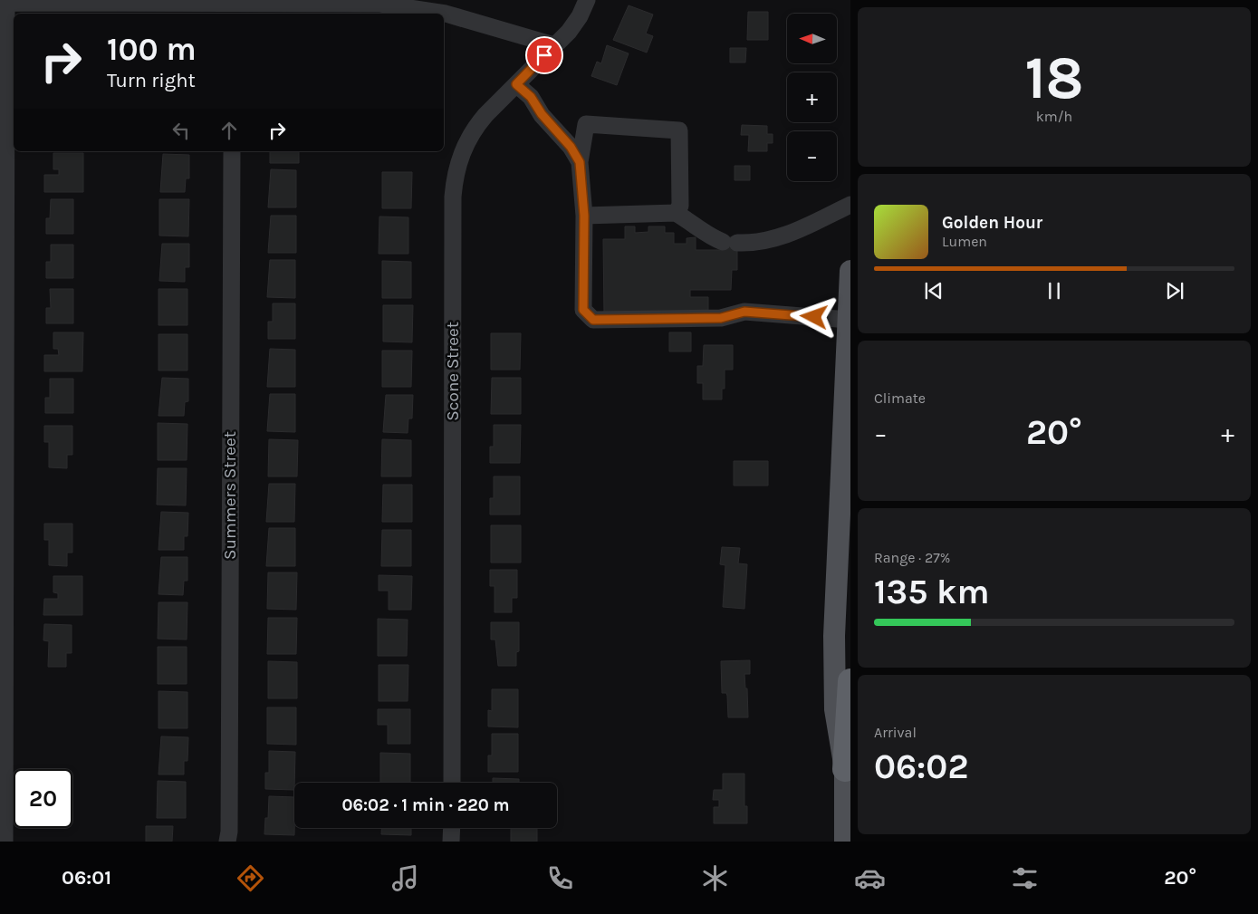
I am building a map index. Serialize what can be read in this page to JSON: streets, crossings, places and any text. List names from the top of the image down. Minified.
{"streets":{"street":["Scone Street","Summers Street"]},"north":"left","page":{"tile":[["18","km/h"],"Climate",["Range · 27%","135 km"],["Arrival","06:02"]],"map_buttons":["+","−"],"turn":["100 m","Turn right"],"song":["Golden Hour","Lumen"],"heat":["−","20°","+"],"limit":"20","trip":"06:02 · 1 min · 220 m","tabs":["06:01","20°"]}}
